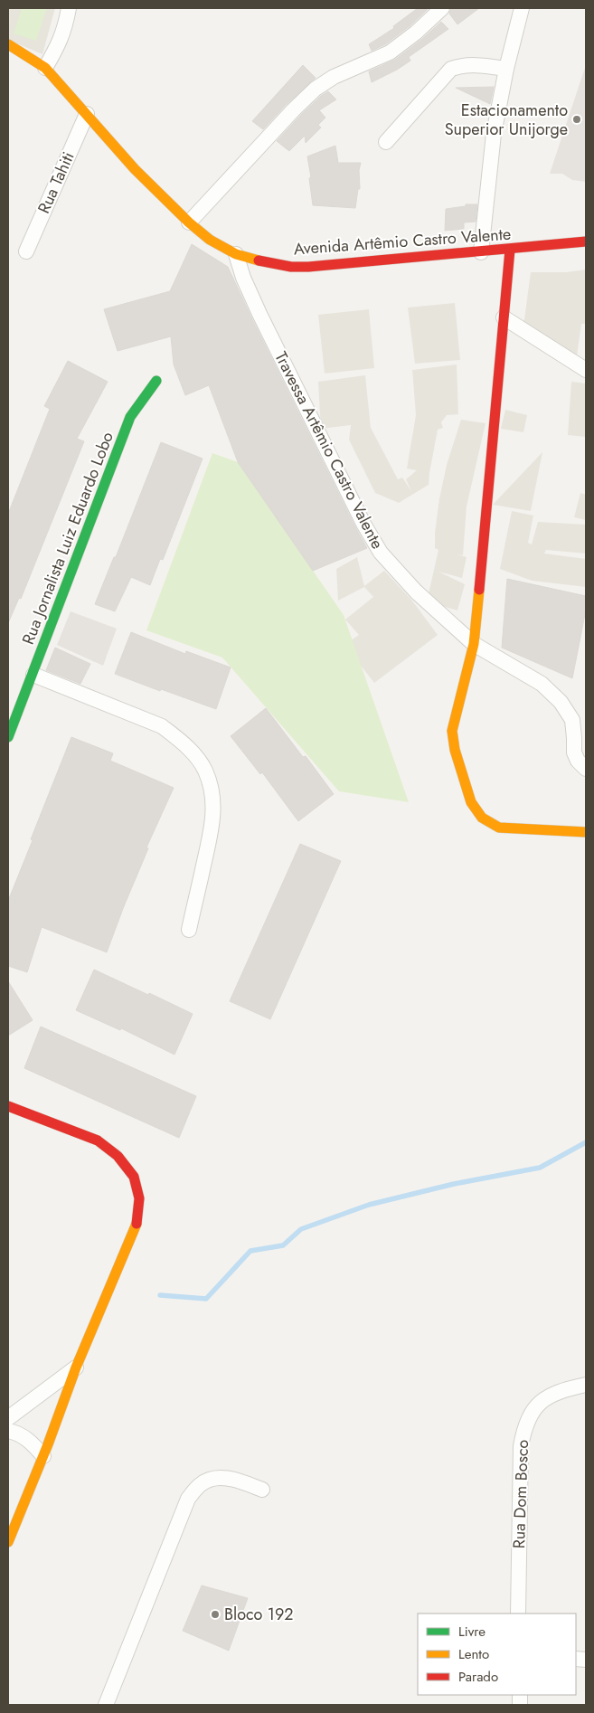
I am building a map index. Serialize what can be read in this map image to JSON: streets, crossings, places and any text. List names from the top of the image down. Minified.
{"streets":{"street":["Rua Tahiti","Avenida Artêmio Castro Valente","Travessa Artêmio Castro Valente","Rua Jornalista Luiz Eduardo Lobo","Rua Dom Bosco"]},"crossings":[["Rua Tahiti","Avenida Artêmio Castro Valente"],["Avenida Artêmio Castro Valente","Travessa Artêmio Castro Valente"]],"places":["Estacionamento Superior Unijorge","Bloco 192"],"legend":["Livre","Lento","Parado"]}
